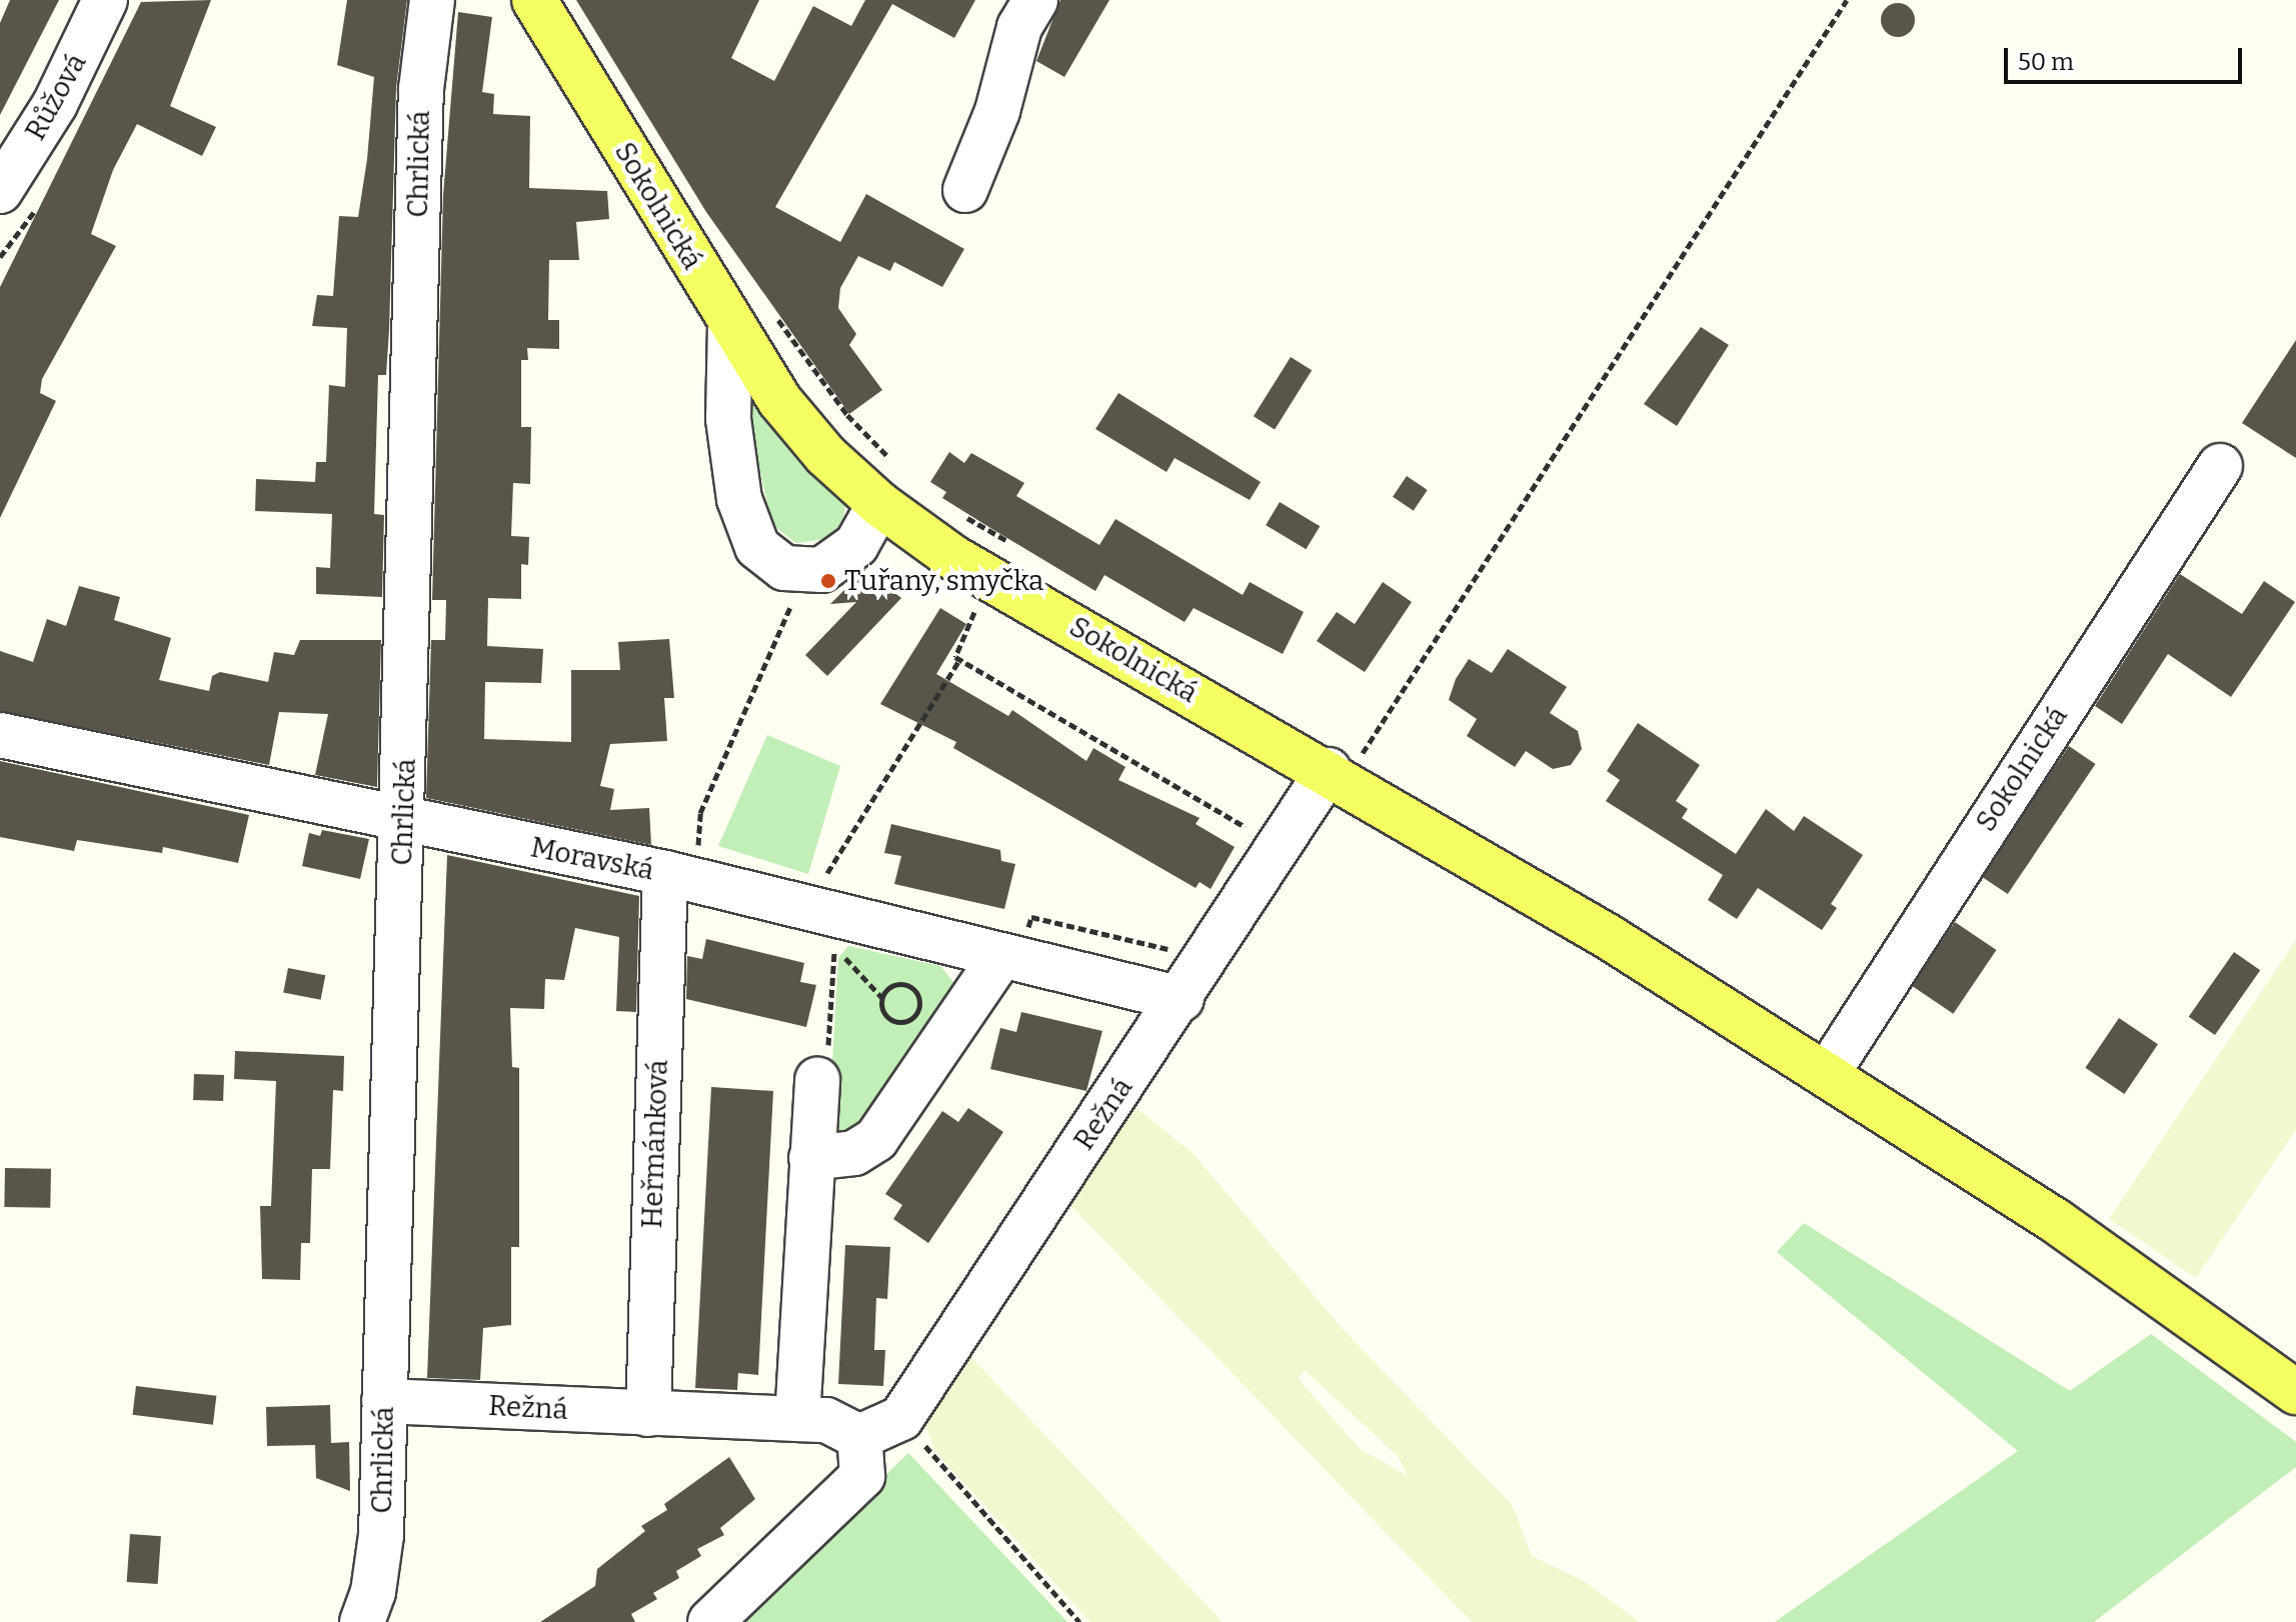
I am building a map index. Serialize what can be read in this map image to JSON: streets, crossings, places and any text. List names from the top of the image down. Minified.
{"streets":{"main road":["Sokolnická"],"street":["Růžová","Chrlická","Moravská","Režná","Heřmánková"]},"crossings":[["Chrlická","Moravská"],["Chrlická","Režná"],["Sokolnická","Režná"],["Moravská","Režná"],["Moravská","Heřmánková"],["Režná","Heřmánková"]],"places":["Tuřany, smyčka"],"scale_bar":"50 m"}
